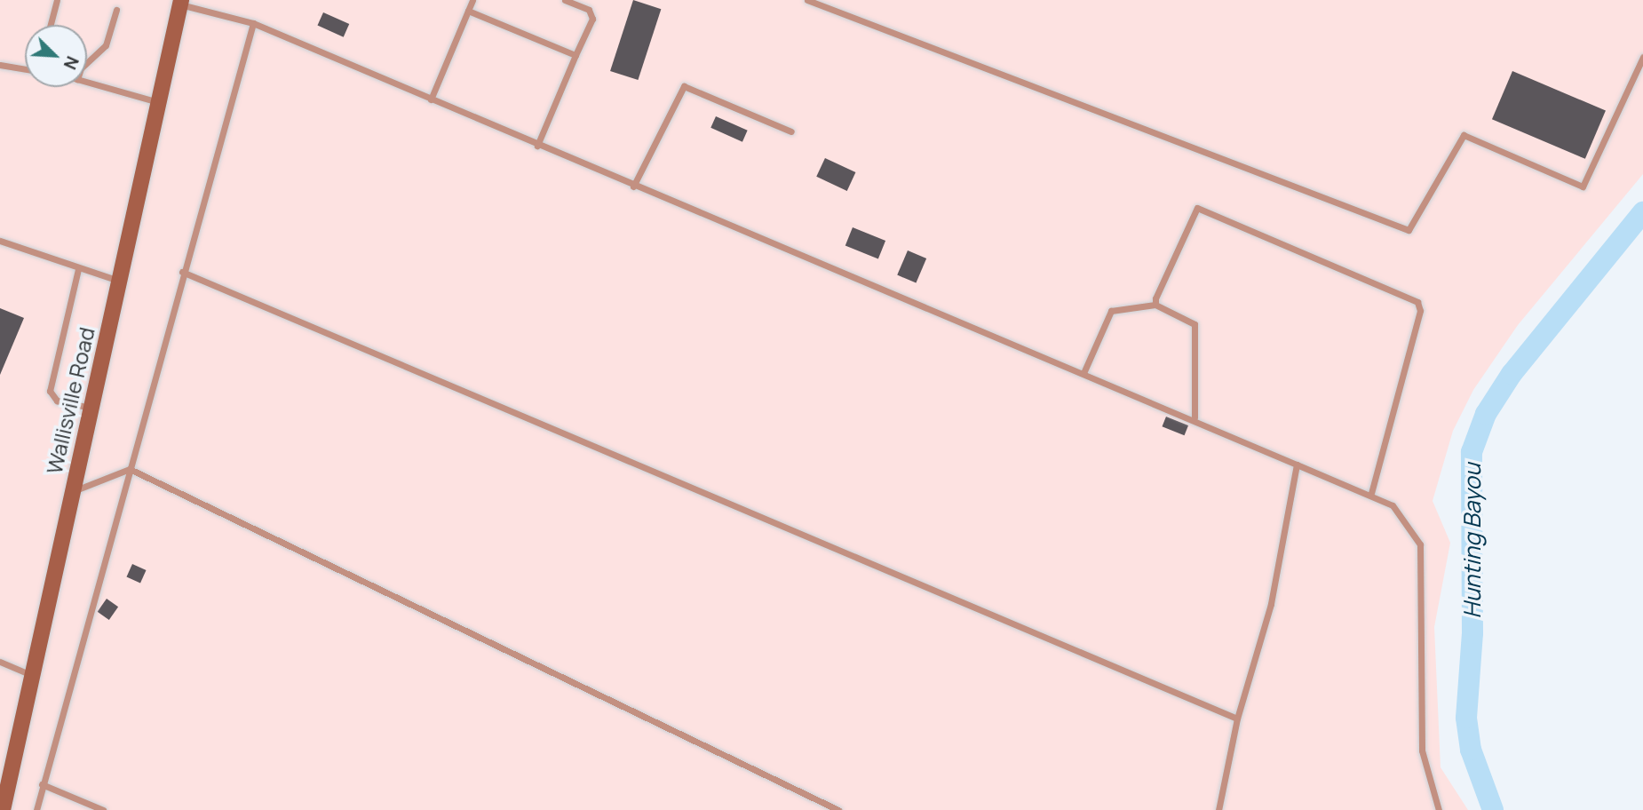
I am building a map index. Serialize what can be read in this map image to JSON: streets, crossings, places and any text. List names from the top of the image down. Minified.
{"streets":{"main road":["Wallisville Road"]},"water":["Hunting Bayou"],"north":"bottom right"}
